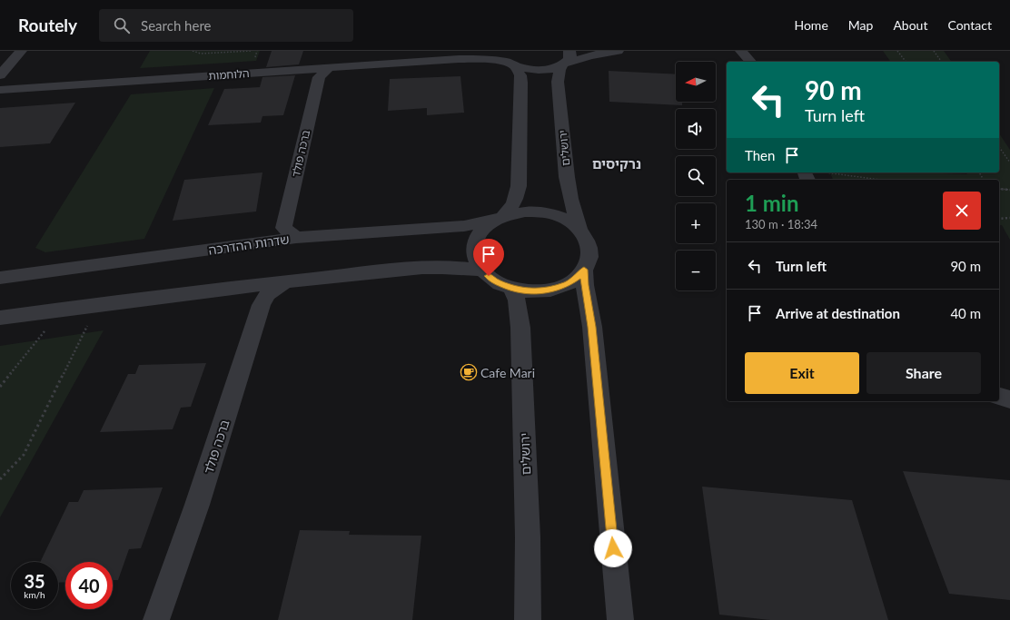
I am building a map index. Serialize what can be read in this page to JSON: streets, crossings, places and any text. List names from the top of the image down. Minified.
{"streets":{"street":["הלוחמות","ירושלים","ברכה פולד","שדרות ההדרכה"]},"crossings":[["הלוחמות","ירושלים"],["הלוחמות","ברכה פולד"],["ירושלים","שדרות ההדרכה"],["ברכה פולד","שדרות ההדרכה"]],"districts":["נרקיסים"],"places":{"cafe":["Cafe Mari"]},"north":"left","page":{"header":"Routely","search":"Search here","nav":["Home","Map","About","Contact"],"map_buttons":["+","−"],"turn":["90 m","Turn left"],"then":"Then","heading":["1 min","130 m · 18:34"],"list":[{"name":"Turn left","value":"90 m"},{"name":"Arrive at destination","value":"40 m"}],"buttons":["Exit","Share"],"speed":"35 km/h","limit":"40"}}
